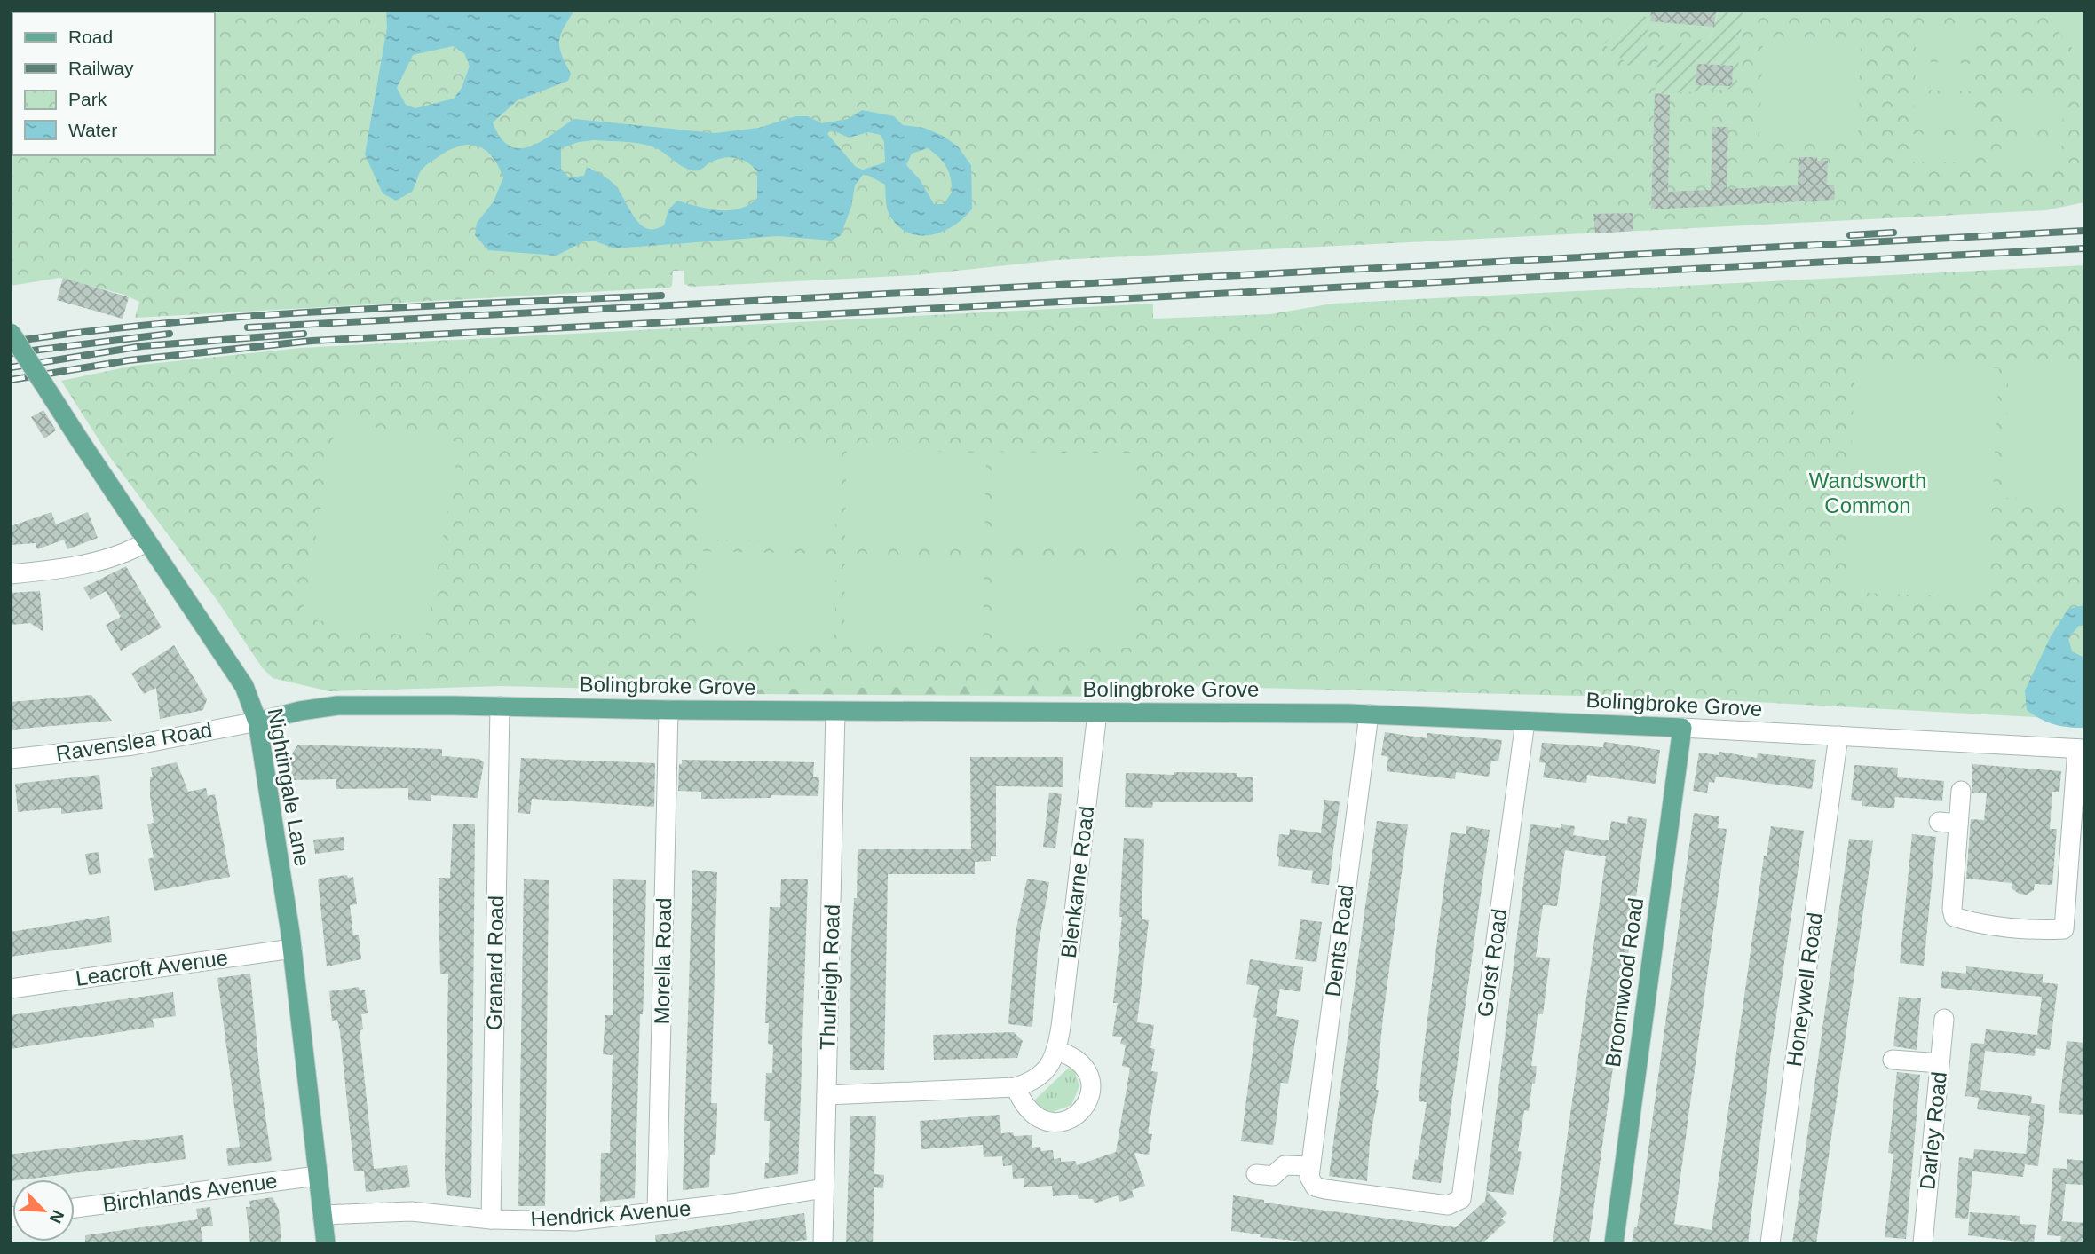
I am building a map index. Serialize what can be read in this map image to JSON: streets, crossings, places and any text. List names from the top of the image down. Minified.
{"streets":{"main road":["Bolingbroke Grove","Nightingale Lane","Broomwood Road"],"street":["Ravenslea Road","Blenkarne Road","Dents Road","Morella Road","Granard Road","Gorst Road","Leacroft Avenue","Thurleigh Road","Honeywell Road","Darley Road","Birchlands Avenue","Hendrick Avenue"]},"crossings":[["Bolingbroke Grove","Ravenslea Road"],["Bolingbroke Grove","Nightingale Lane"],["Bolingbroke Grove","Blenkarne Road"],["Bolingbroke Grove","Dents Road"],["Bolingbroke Grove","Morella Road"],["Bolingbroke Grove","Granard Road"],["Bolingbroke Grove","Gorst Road"],["Bolingbroke Grove","Thurleigh Road"],["Bolingbroke Grove","Broomwood Road"],["Bolingbroke Grove","Honeywell Road"],["Ravenslea Road","Nightingale Lane"],["Nightingale Lane","Leacroft Avenue"],["Nightingale Lane","Birchlands Avenue"],["Nightingale Lane","Hendrick Avenue"],["Blenkarne Road","Thurleigh Road"],["Dents Road","Gorst Road"],["Morella Road","Hendrick Avenue"],["Granard Road","Hendrick Avenue"],["Thurleigh Road","Hendrick Avenue"]],"parks":["Wandsworth Common"],"legend":["Road","Railway","Park","Water"],"north":"bottom right"}
